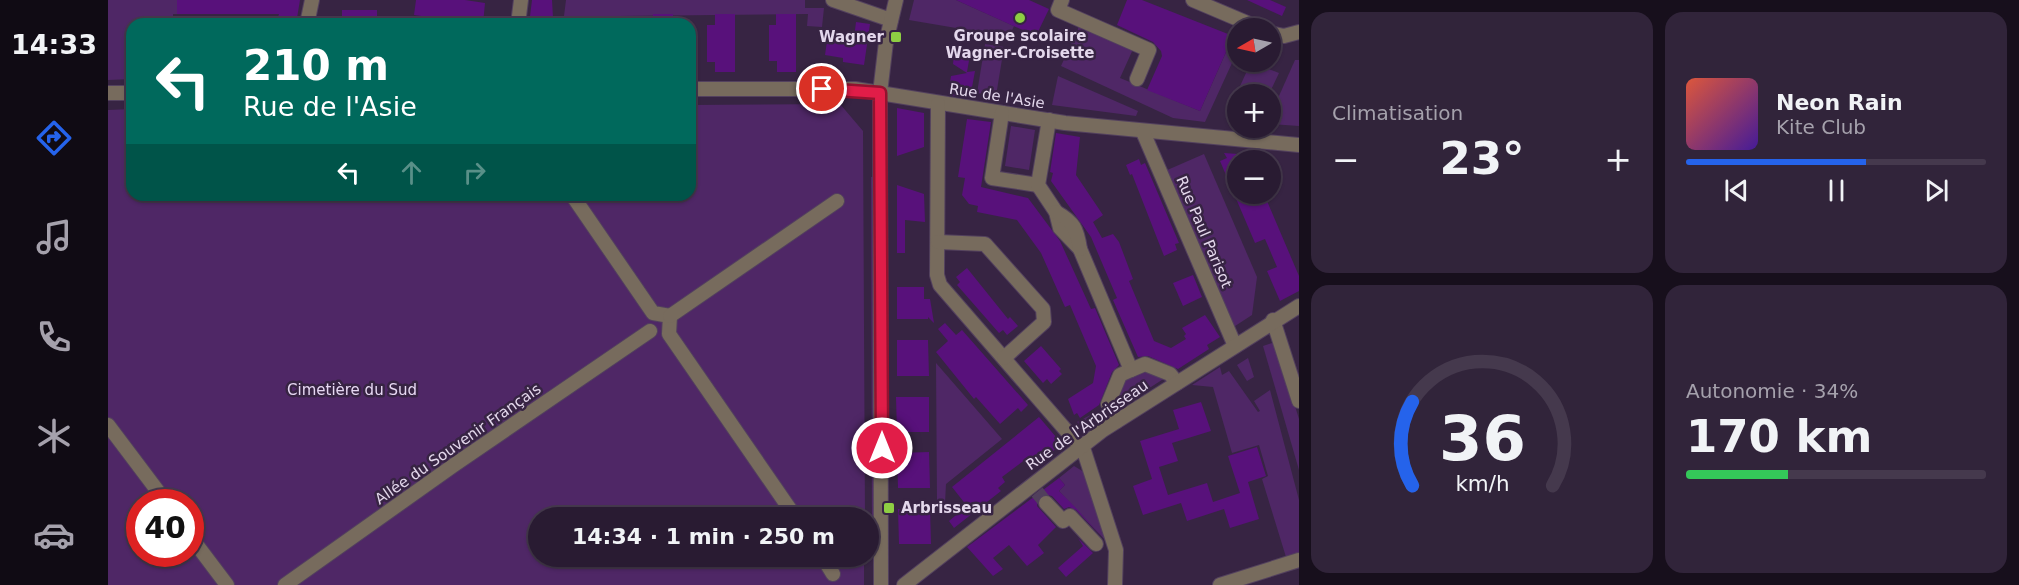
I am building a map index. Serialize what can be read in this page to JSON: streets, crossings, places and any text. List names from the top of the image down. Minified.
{"streets":{"street":["Rue de l'Asie","Rue Paul Parisot","Rue de l'Arbrisseau","Allée du Souvenir Français"]},"crossings":[["Rue de l'Asie","Rue Paul Parisot"],["Rue Paul Parisot","Rue de l'Arbrisseau"]],"parks":["Cimetière du Sud"],"places":{"other":["Groupe scolaire Wagner-Croisette"],"transit":["Wagner","Arbrisseau"]},"north":"left","page":{"tabs":"14:33","tile":["Climatisation",["Autonomie · 34%","170 km"]],"map_buttons":["+","−"],"turn":["210 m","Rue de l'Asie"],"song":["Neon Rain","Kite Club"],"heat":["−","23°","+"],"limit":"40","trip":"14:34 · 1 min · 250 m","gauge":["36","km/h"]}}
